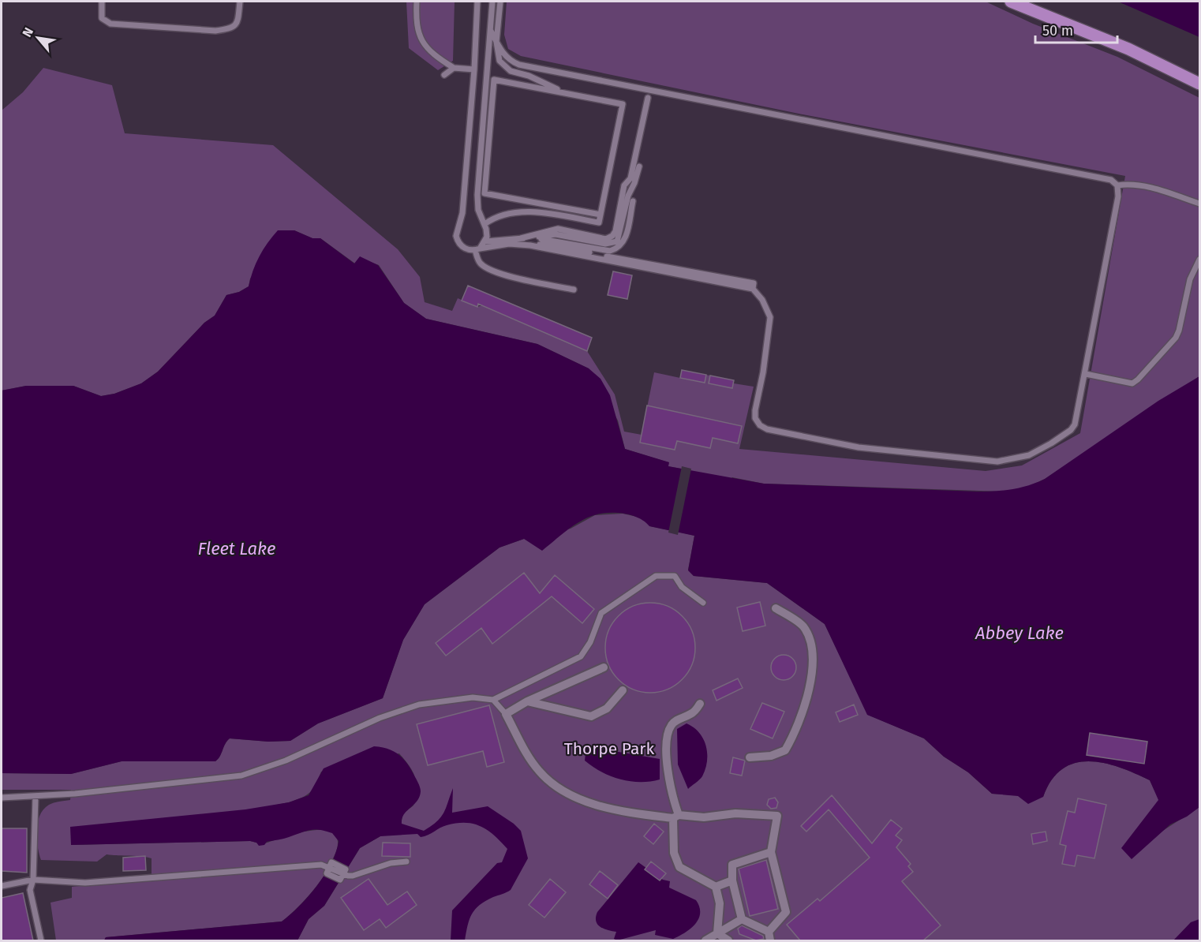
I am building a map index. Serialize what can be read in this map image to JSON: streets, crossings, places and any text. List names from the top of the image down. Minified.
{"water":["Fleet Lake","Abbey Lake"],"parks":["Thorpe Park"],"scale_bar":"50 m","north":"top left"}
